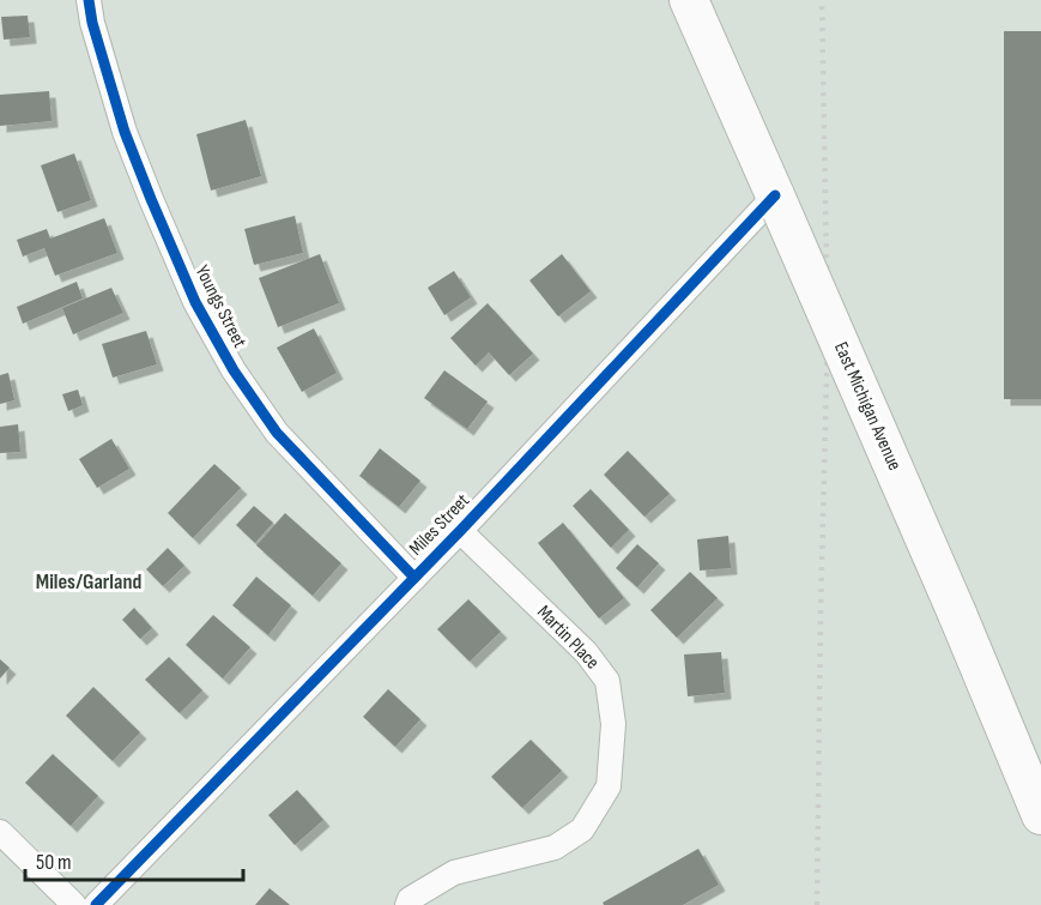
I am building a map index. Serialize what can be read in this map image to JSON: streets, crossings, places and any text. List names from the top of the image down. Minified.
{"streets":{"main road":["East Michigan Avenue"],"street":["Youngs Street","Miles Street","Martin Place"]},"crossings":[["Youngs Street","Miles Street"],["East Michigan Avenue","Miles Street"],["Miles Street","Martin Place"]],"districts":["Miles/Garland"],"scale_bar":"50 m"}
